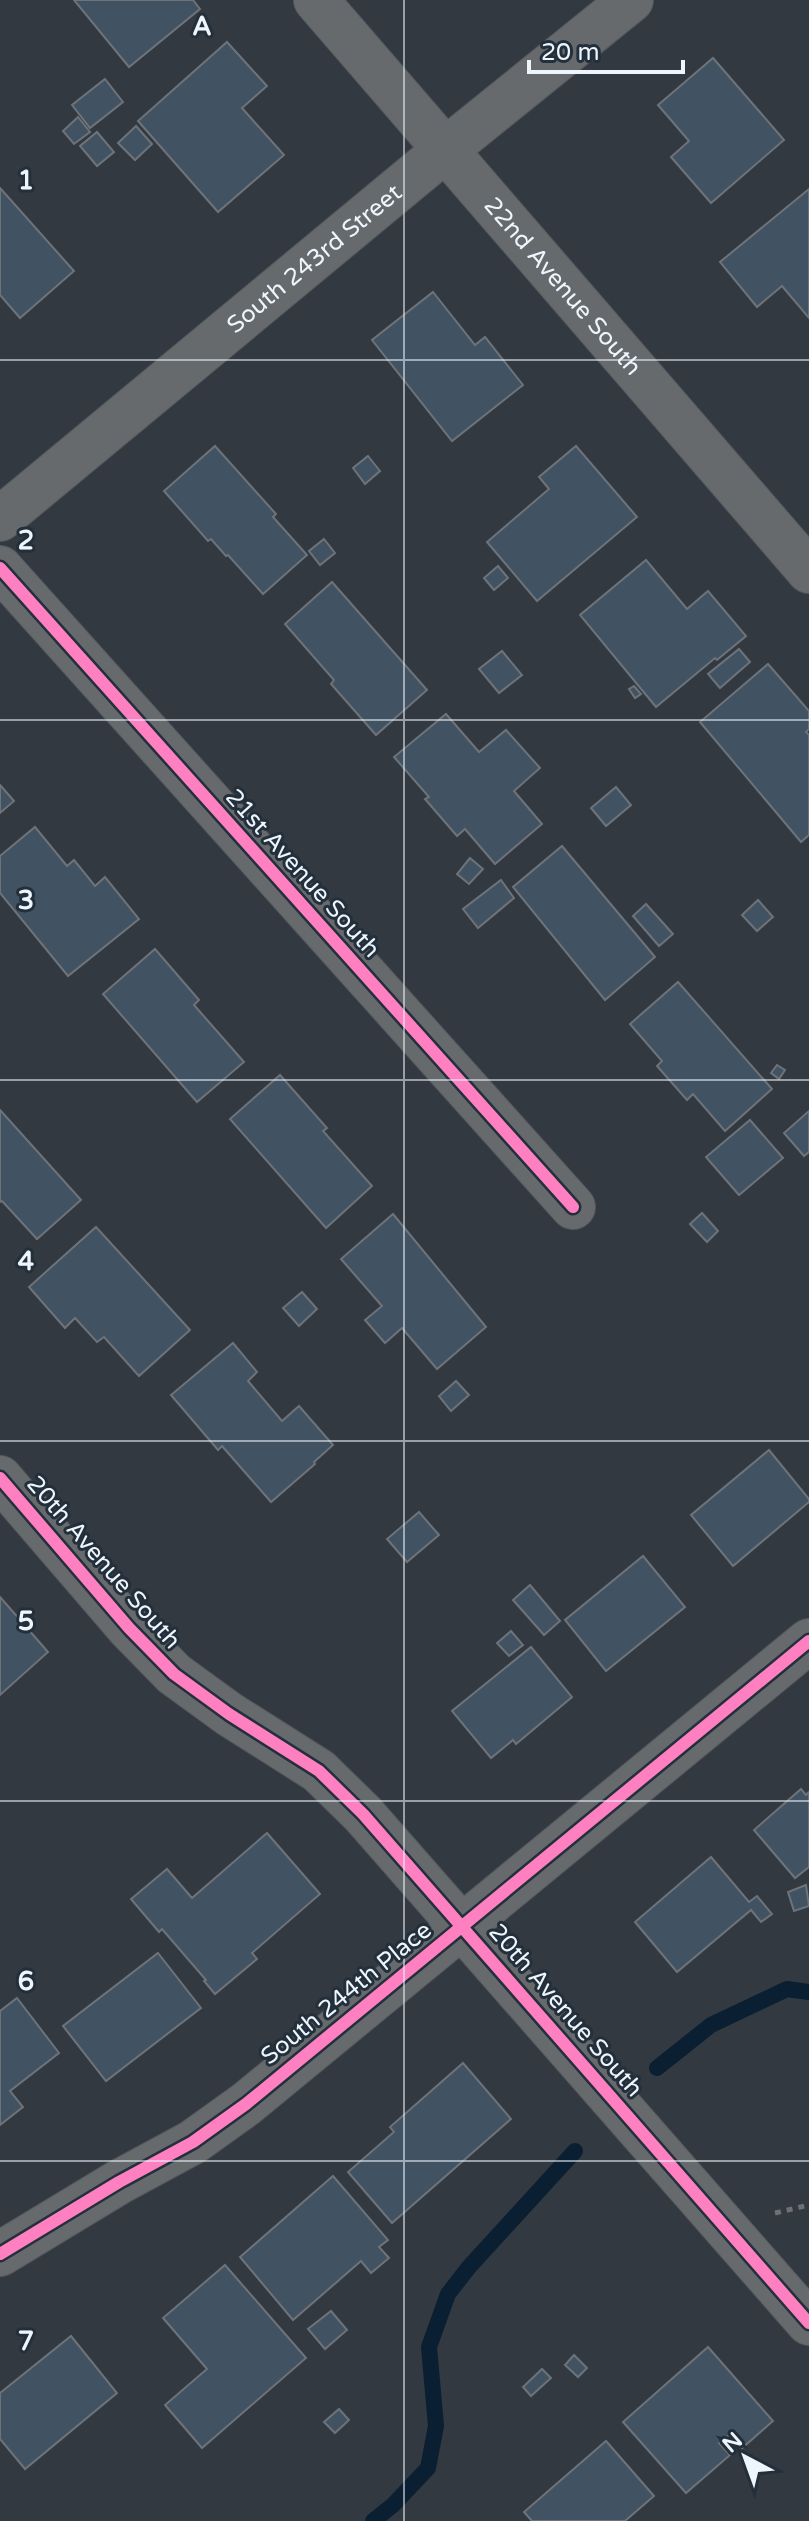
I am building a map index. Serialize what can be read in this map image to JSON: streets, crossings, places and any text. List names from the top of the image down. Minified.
{"streets":{"street":["South 243rd Street","22nd Avenue South","21st Avenue South","20th Avenue South","South 244th Place"]},"crossings":[["South 243rd Street","22nd Avenue South"],["20th Avenue South","South 244th Place"]],"scale_bar":"20 m","north":"top left","grid":{"columns":["A"],"rows":["1","2","3","4","5","6","7"]}}
